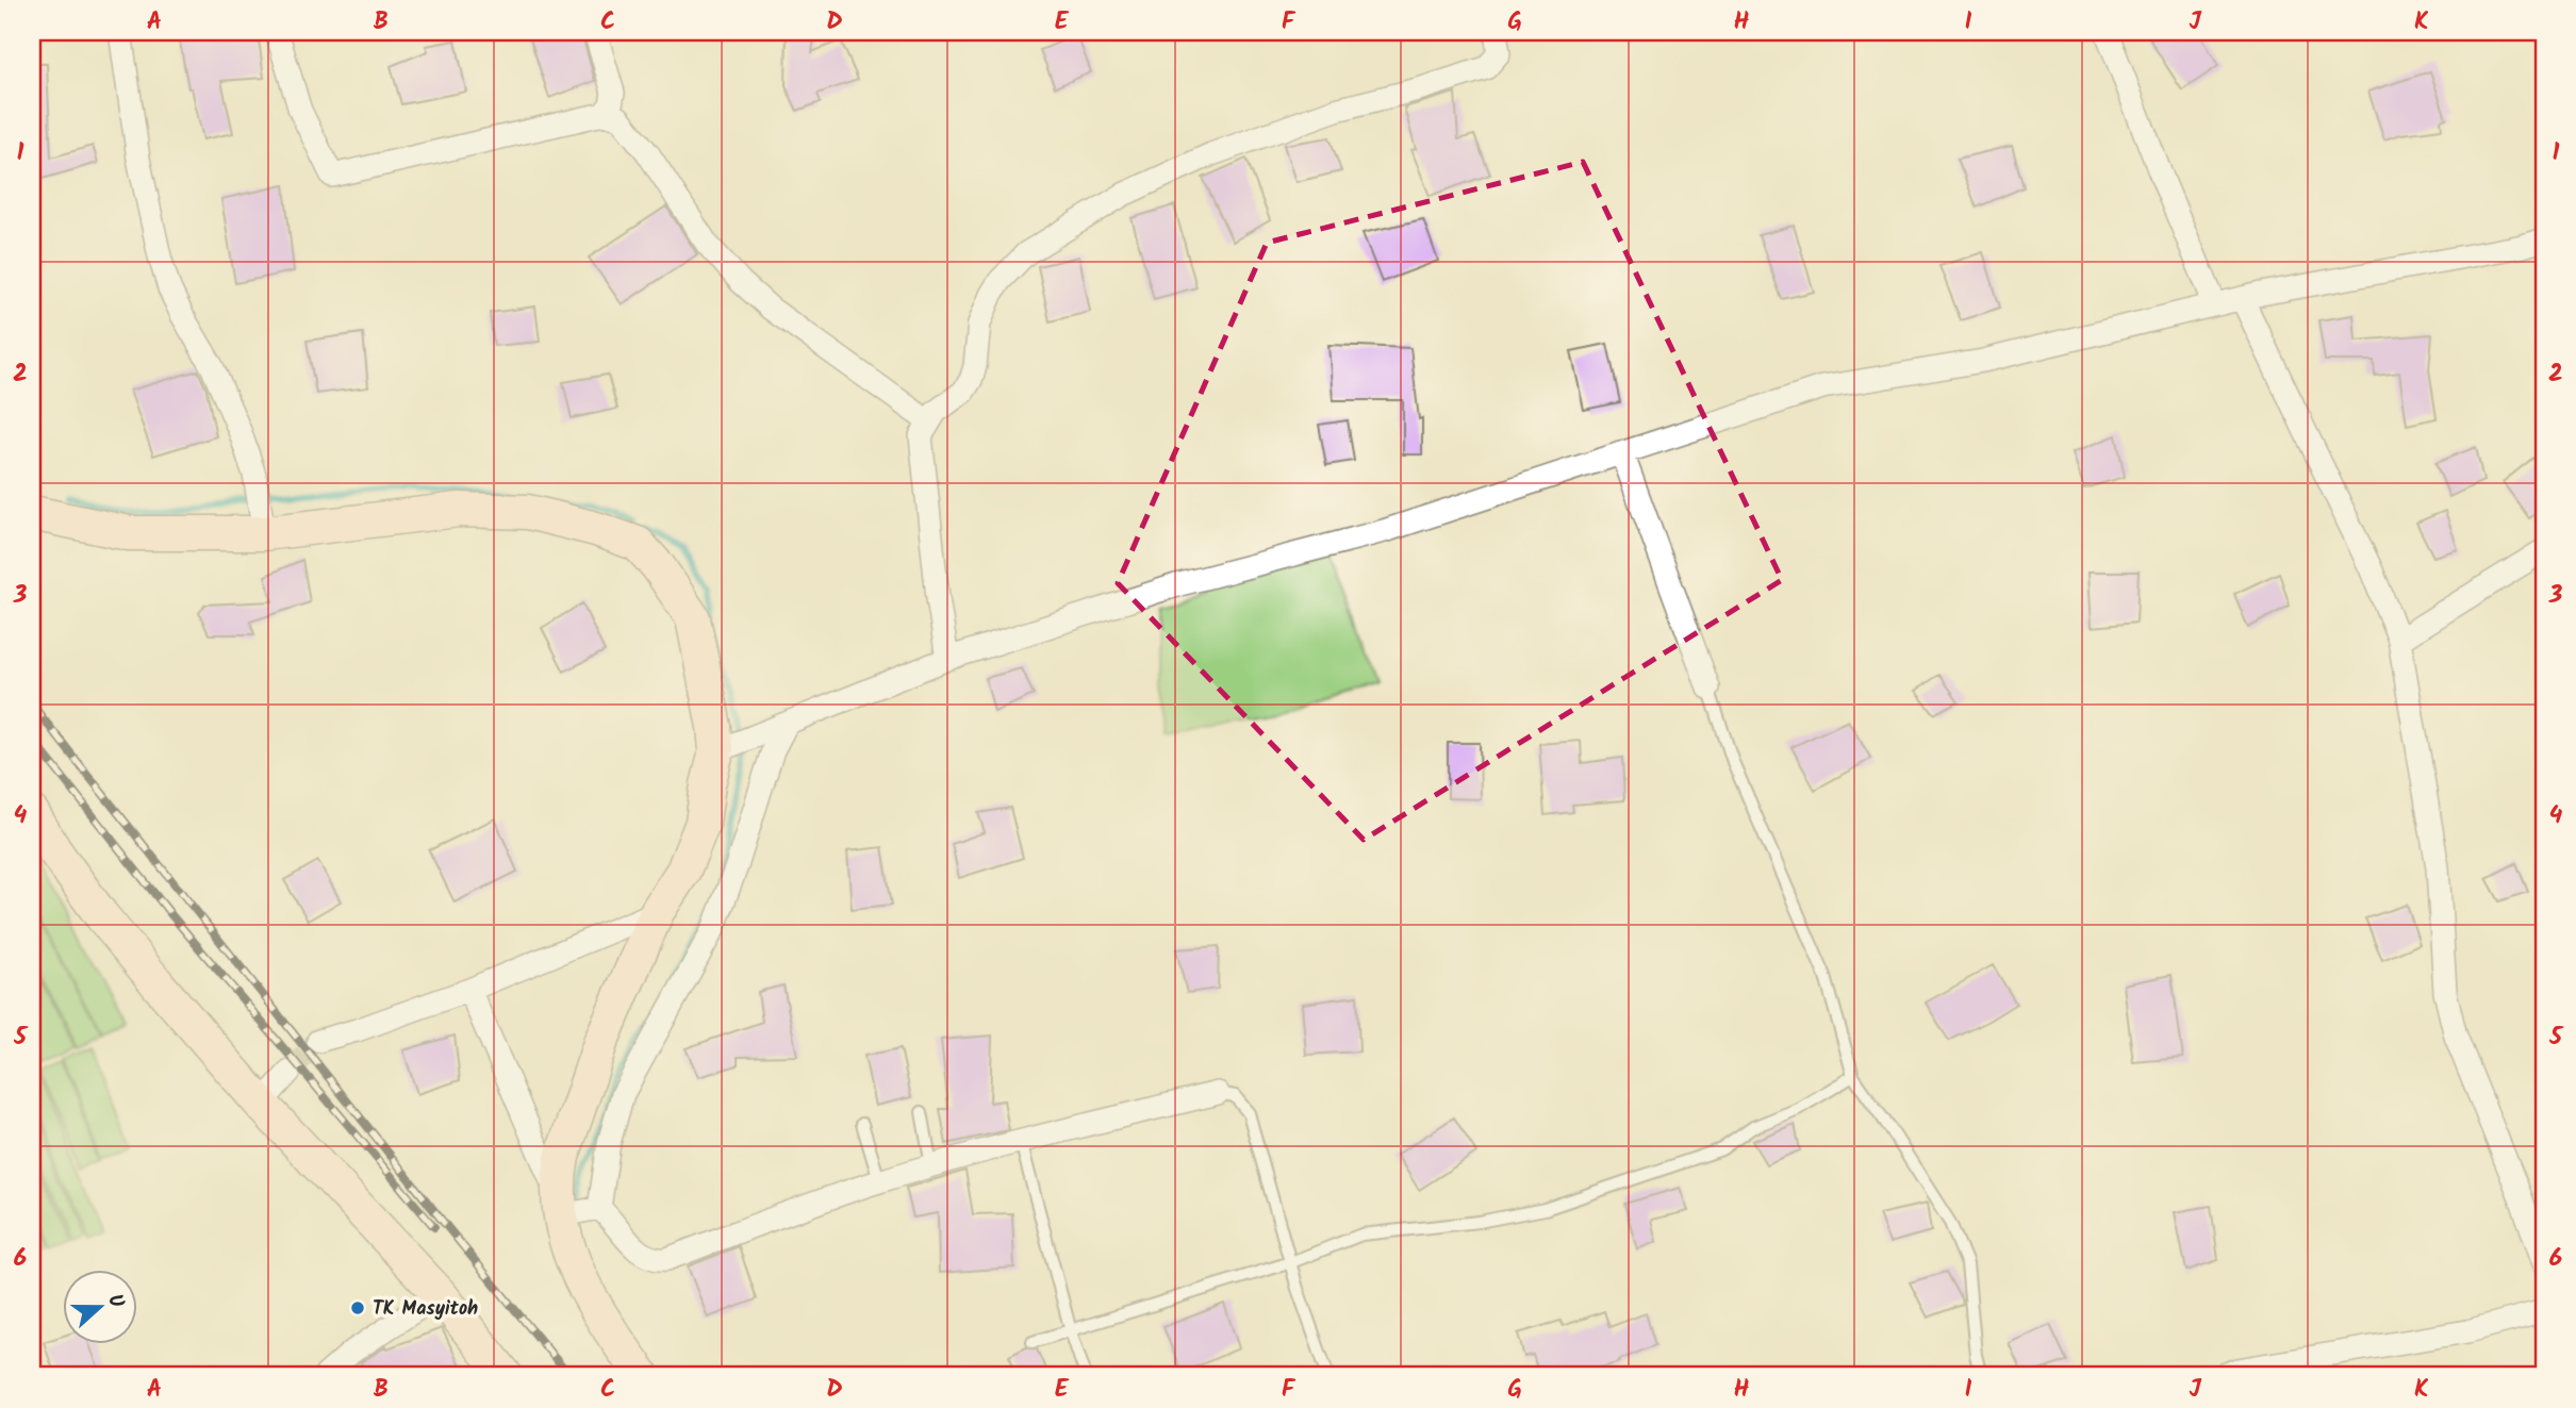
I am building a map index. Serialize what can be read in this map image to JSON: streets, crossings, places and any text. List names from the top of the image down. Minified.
{"places":["TK Masyitoh"],"north":"right","grid":{"columns":["A","B","C","D","E","F","G","H","I","J","K"],"rows":["1","2","3","4","5","6"]}}
